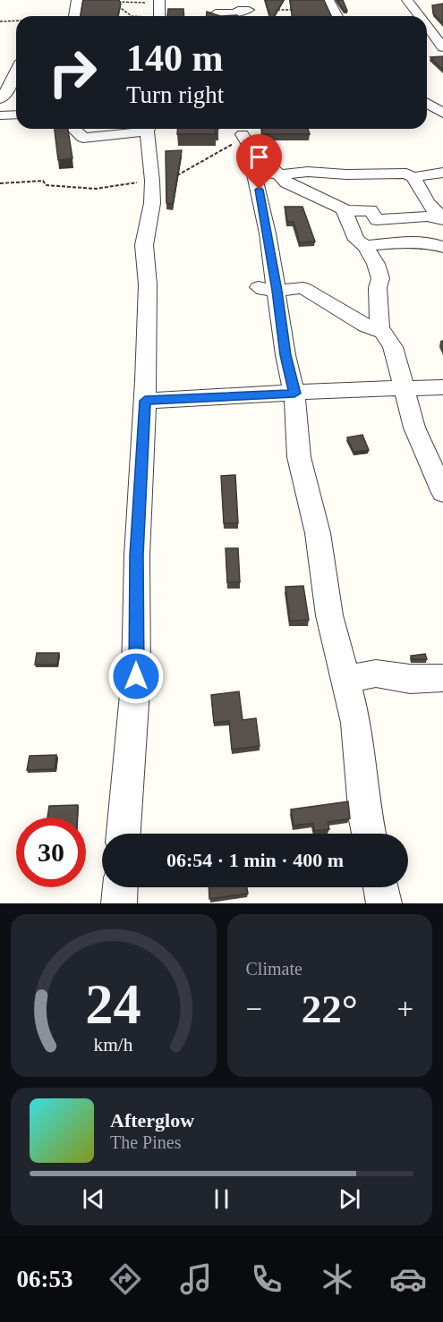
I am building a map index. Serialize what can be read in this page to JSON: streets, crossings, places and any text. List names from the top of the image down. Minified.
{"page":{"turn":["140 m","Turn right"],"limit":"30","trip":"06:54 · 1 min · 400 m","tile":"Climate","heat":["−","22°","+"],"song":["Afterglow","The Pines"],"tabs":"06:53","gauge":["24","km/h"]}}
